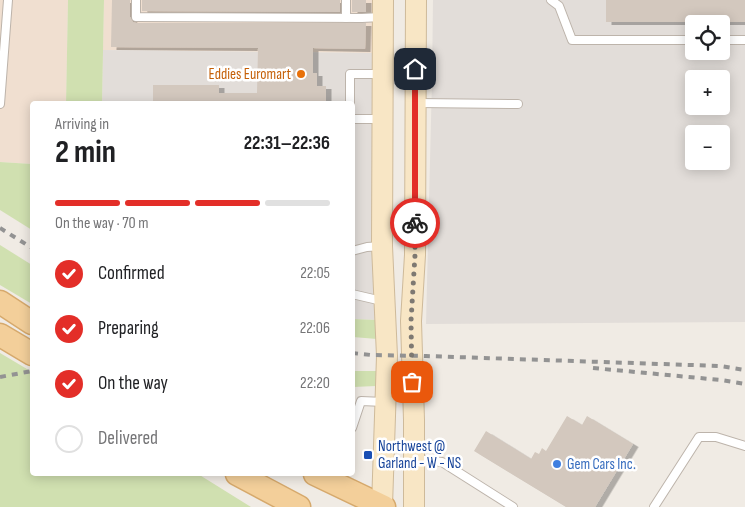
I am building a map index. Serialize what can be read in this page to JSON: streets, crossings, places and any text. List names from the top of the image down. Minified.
{"places":{"other":["Eddies Euromart","Gem Cars Inc."],"transit":["Northwest @ Garland - W - NS"]},"page":{"map_buttons":["+","−"],"heading":["2 min","Arriving in","22:31–22:36"],"bar":"On the way · 70 m","list":[["Confirmed","22:05"],["Preparing","22:06"],["On the way","22:20"],"Delivered"]}}
